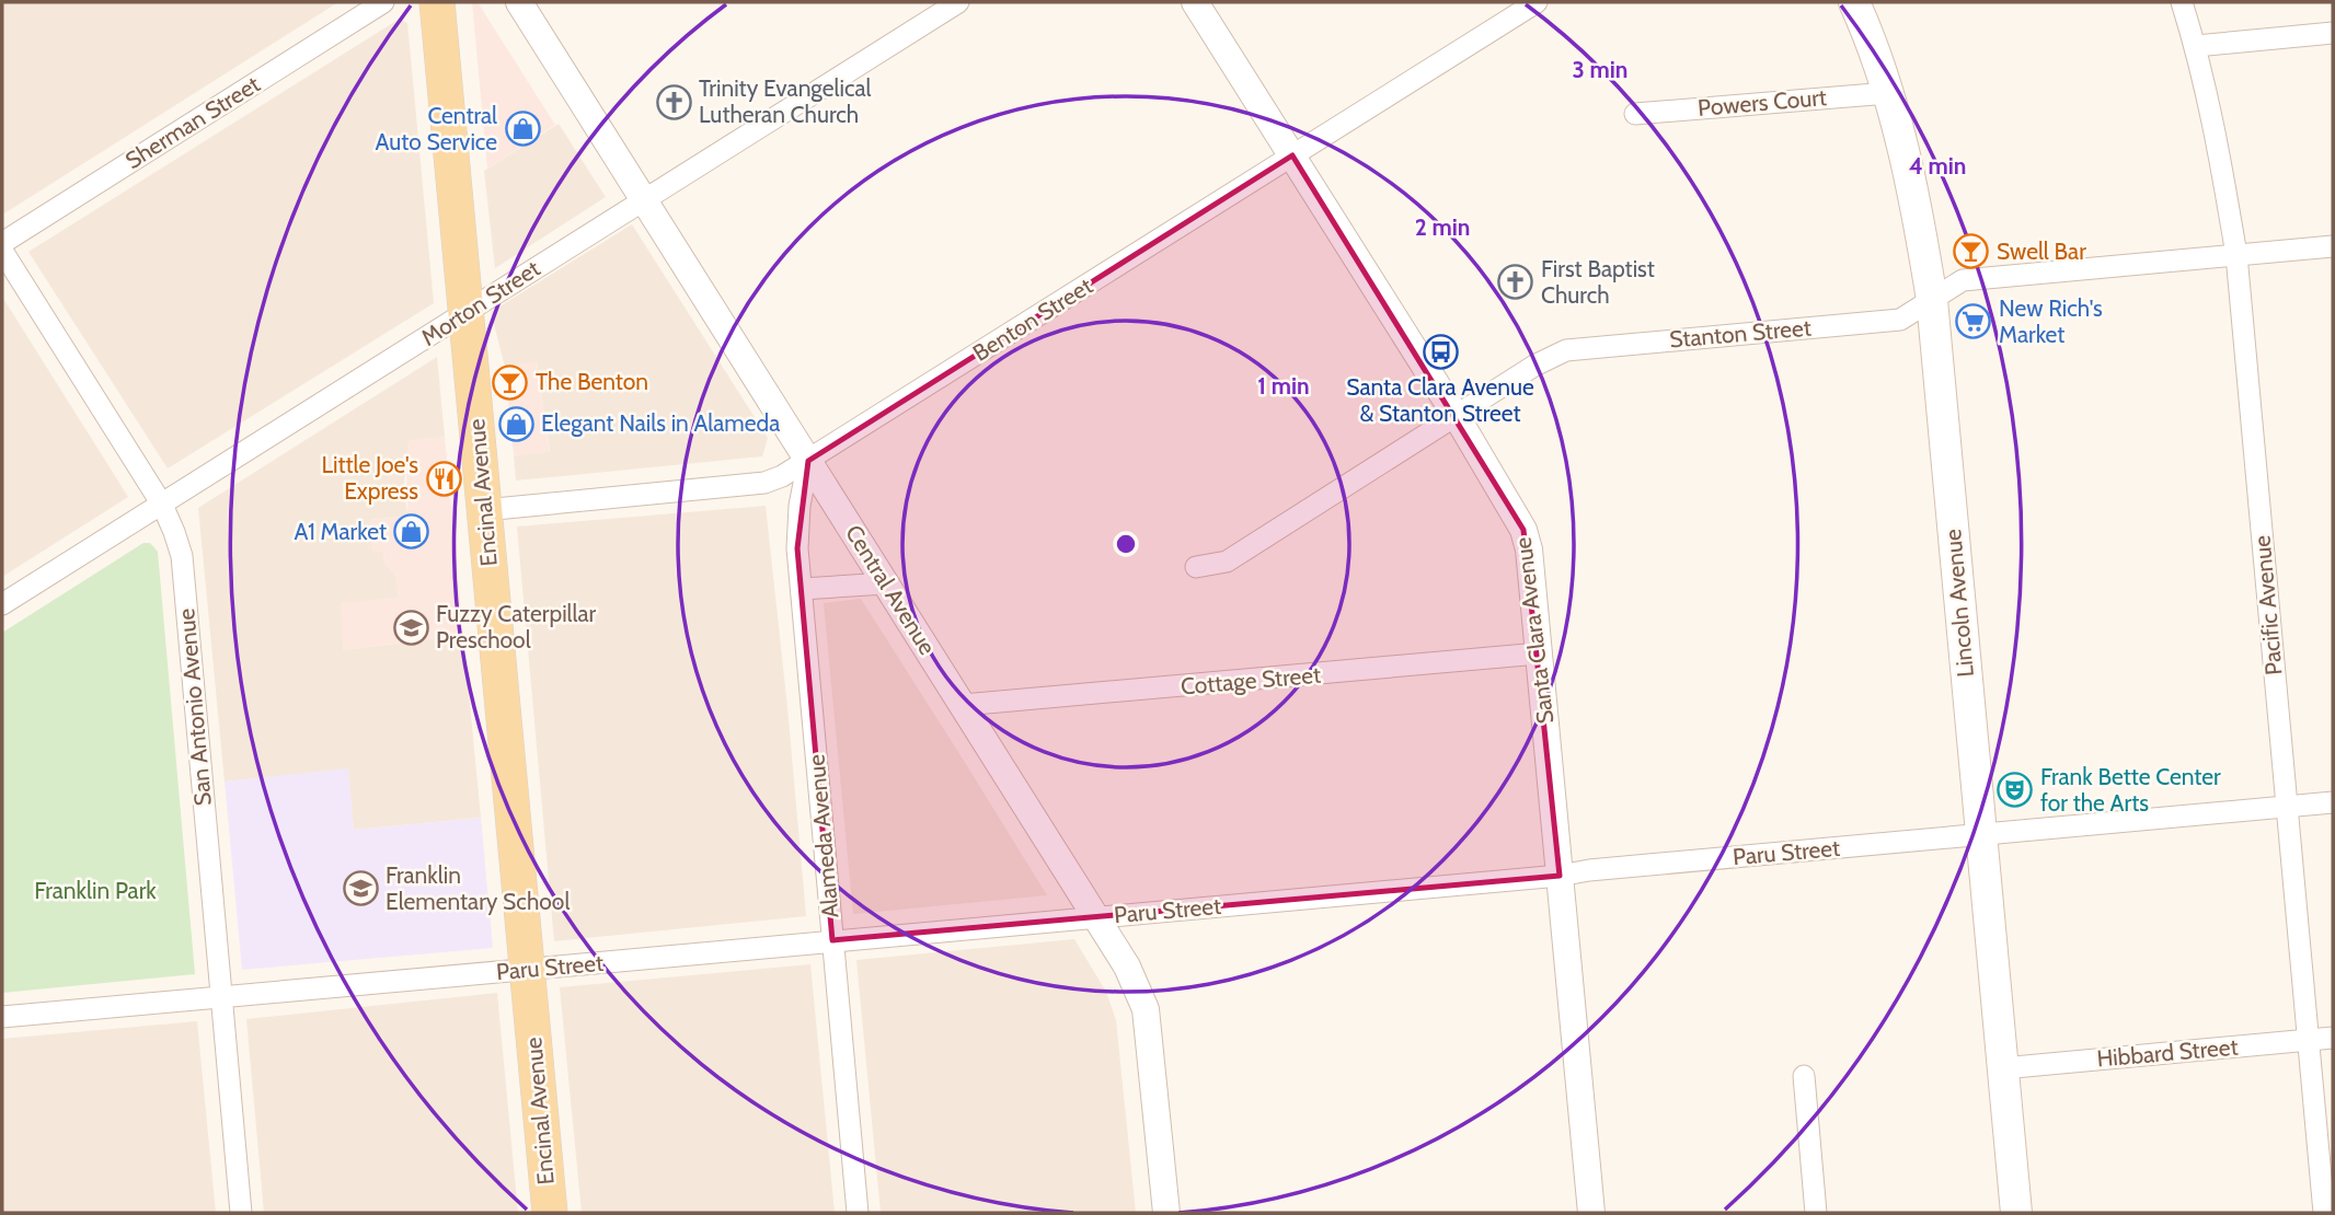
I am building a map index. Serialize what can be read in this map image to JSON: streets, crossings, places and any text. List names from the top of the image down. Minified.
{"streets":{"main road":["Encinal Avenue","Lincoln Avenue"],"street":["Powers Court","Sherman Street","Morton Street","Benton Street","Stanton Street","Central Avenue","Pacific Avenue","Santa Clara Avenue","Cottage Street","San Antonio Avenue","Alameda Avenue","Paru Street","Hibbard Street"]},"crossings":[["Powers Court","Lincoln Avenue"],["Morton Street","Encinal Avenue"],["Morton Street","Central Avenue"],["Morton Street","San Antonio Avenue"],["Benton Street","Encinal Avenue"],["Benton Street","Central Avenue"],["Benton Street","Santa Clara Avenue"],["Benton Street","Alameda Avenue"],["Stanton Street","Lincoln Avenue"],["Stanton Street","Pacific Avenue"],["Stanton Street","Santa Clara Avenue"],["Encinal Avenue","Paru Street"],["Central Avenue","Cottage Street"],["Central Avenue","Alameda Avenue"],["Central Avenue","Paru Street"],["Lincoln Avenue","Paru Street"],["Lincoln Avenue","Hibbard Street"],["Pacific Avenue","Paru Street"],["Pacific Avenue","Hibbard Street"],["Santa Clara Avenue","Cottage Street"],["Santa Clara Avenue","Paru Street"],["San Antonio Avenue","Paru Street"],["Alameda Avenue","Paru Street"]],"parks":["Franklin Park"],"places":{"church":["Trinity Evangelical Lutheran Church","First Baptist Church"],"shop":["Central Auto Service","Elegant Nails in Alameda","A1 Market"],"bar":["Swell Bar","The Benton"],"supermarket":["New Rich's Market"],"bus stop":["Santa Clara Avenue & Stanton Street"],"restaurant":["Little Joe's Express"],"school or university":["Fuzzy Caterpillar Preschool","Franklin Elementary School"],"theatre":["Frank Bette Center for the Arts"]},"rings":["3 min","4 min","2 min","1 min"]}
